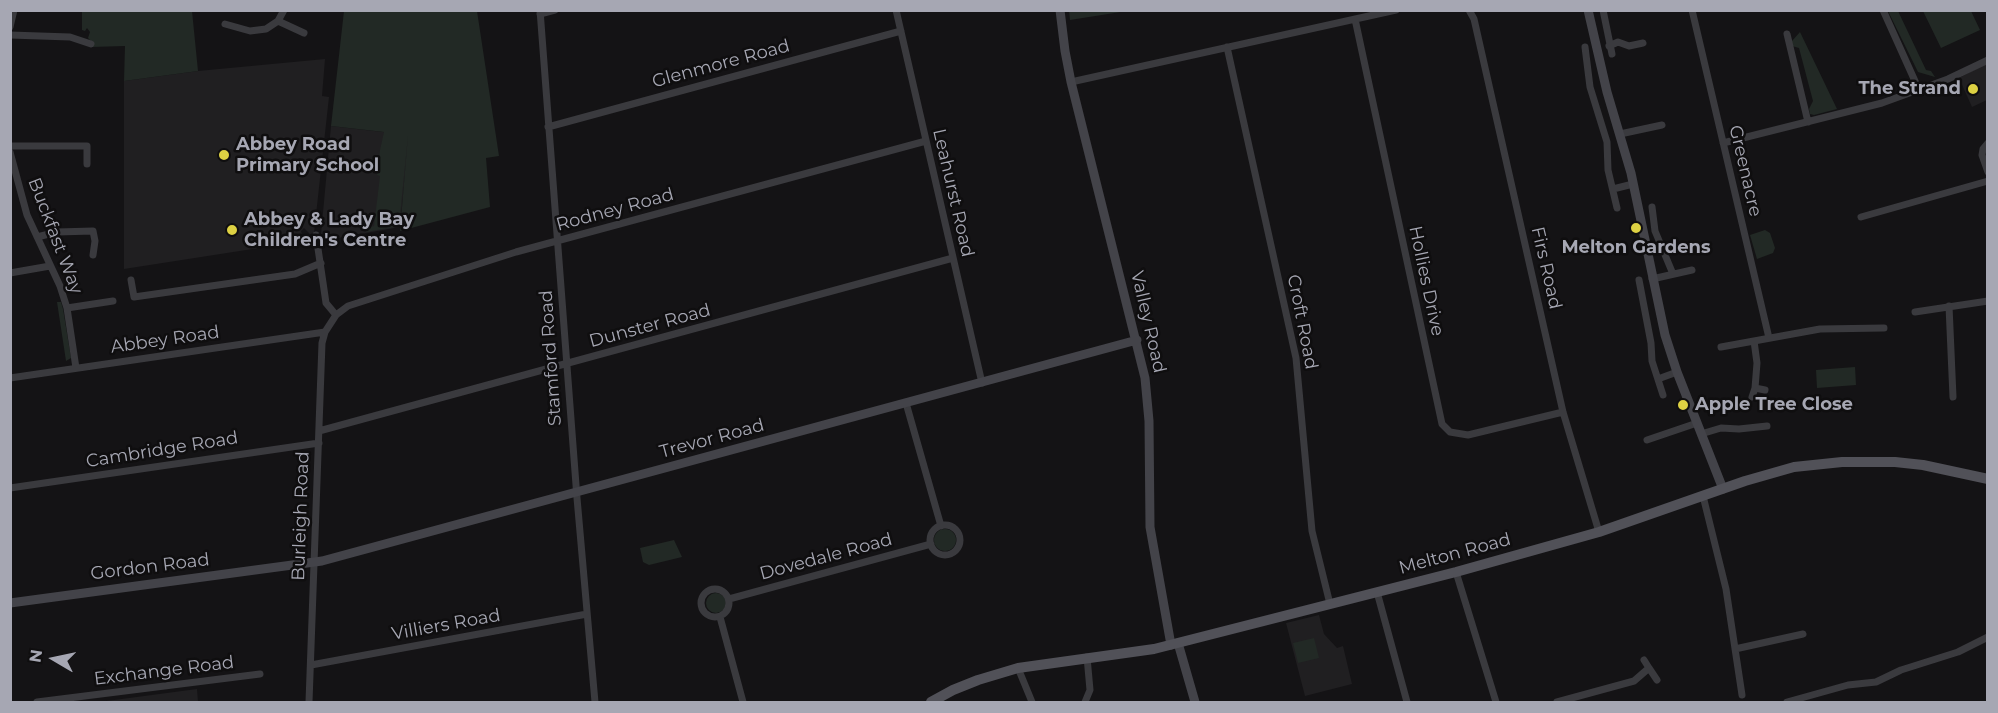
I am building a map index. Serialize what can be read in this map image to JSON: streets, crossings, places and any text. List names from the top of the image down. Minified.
{"streets":{"main road":["Melton Road"],"street":["Glenmore Road","Greenacre","Leahurst Road","Rodney Road","Buckfast Way","Firs Road","Hollies Drive","Valley Road","Croft Road","Dunster Road","Abbey Road","Stamford Road","Trevor Road","Cambridge Road","Burleigh Road","Dovedale Road","Gordon Road","Villiers Road","Exchange Road"]},"crossings":[["Glenmore Road","Leahurst Road"],["Glenmore Road","Stamford Road"],["Leahurst Road","Rodney Road"],["Leahurst Road","Dunster Road"],["Leahurst Road","Trevor Road"],["Rodney Road","Abbey Road"],["Rodney Road","Stamford Road"],["Rodney Road","Burleigh Road"],["Buckfast Way","Abbey Road"],["Firs Road","Hollies Drive"],["Firs Road","Melton Road"],["Valley Road","Trevor Road"],["Valley Road","Melton Road"],["Croft Road","Melton Road"],["Dunster Road","Stamford Road"],["Dunster Road","Burleigh Road"],["Abbey Road","Burleigh Road"],["Stamford Road","Trevor Road"],["Stamford Road","Villiers Road"],["Trevor Road","Burleigh Road"],["Trevor Road","Gordon Road"],["Cambridge Road","Burleigh Road"],["Burleigh Road","Villiers Road"]],"places":["The Strand","Abbey Road Primary School","Melton Gardens","Abbey & Lady Bay Children's Centre","Apple Tree Close"],"north":"left"}
